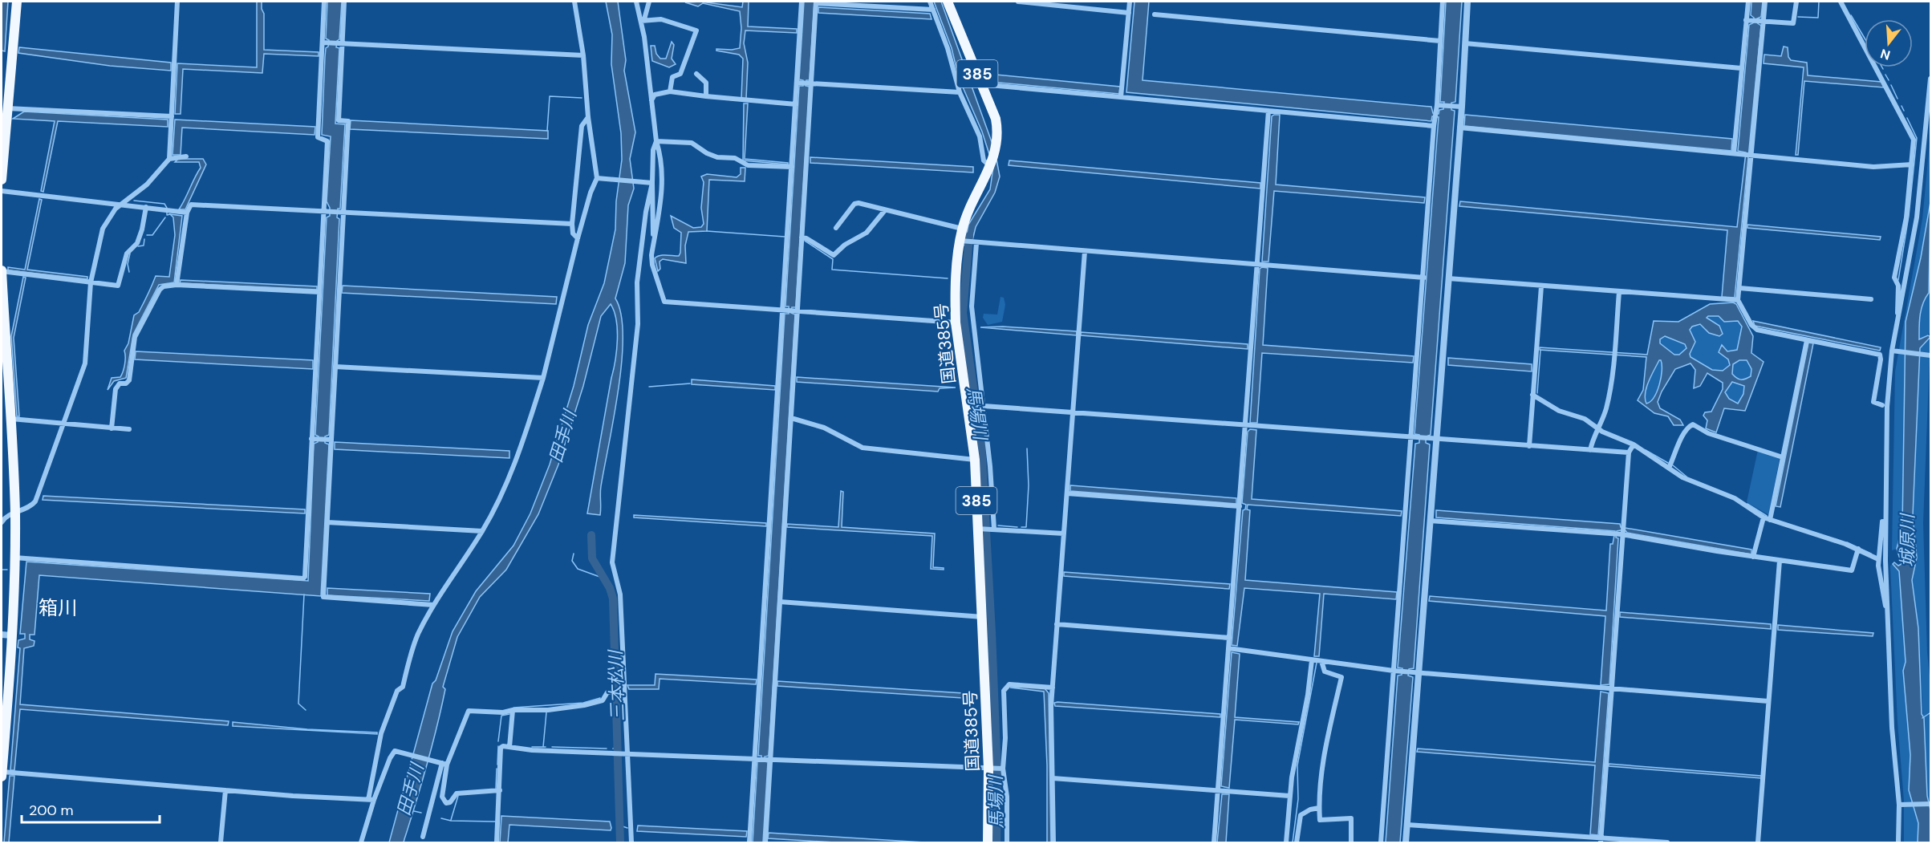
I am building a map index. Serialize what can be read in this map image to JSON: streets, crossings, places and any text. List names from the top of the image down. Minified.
{"streets":{"highway":["385","国道385号"]},"districts":["箱川"],"water":["馬場川","田手川","城原川","三本松川"],"scale_bar":"200 m","north":"bottom"}
